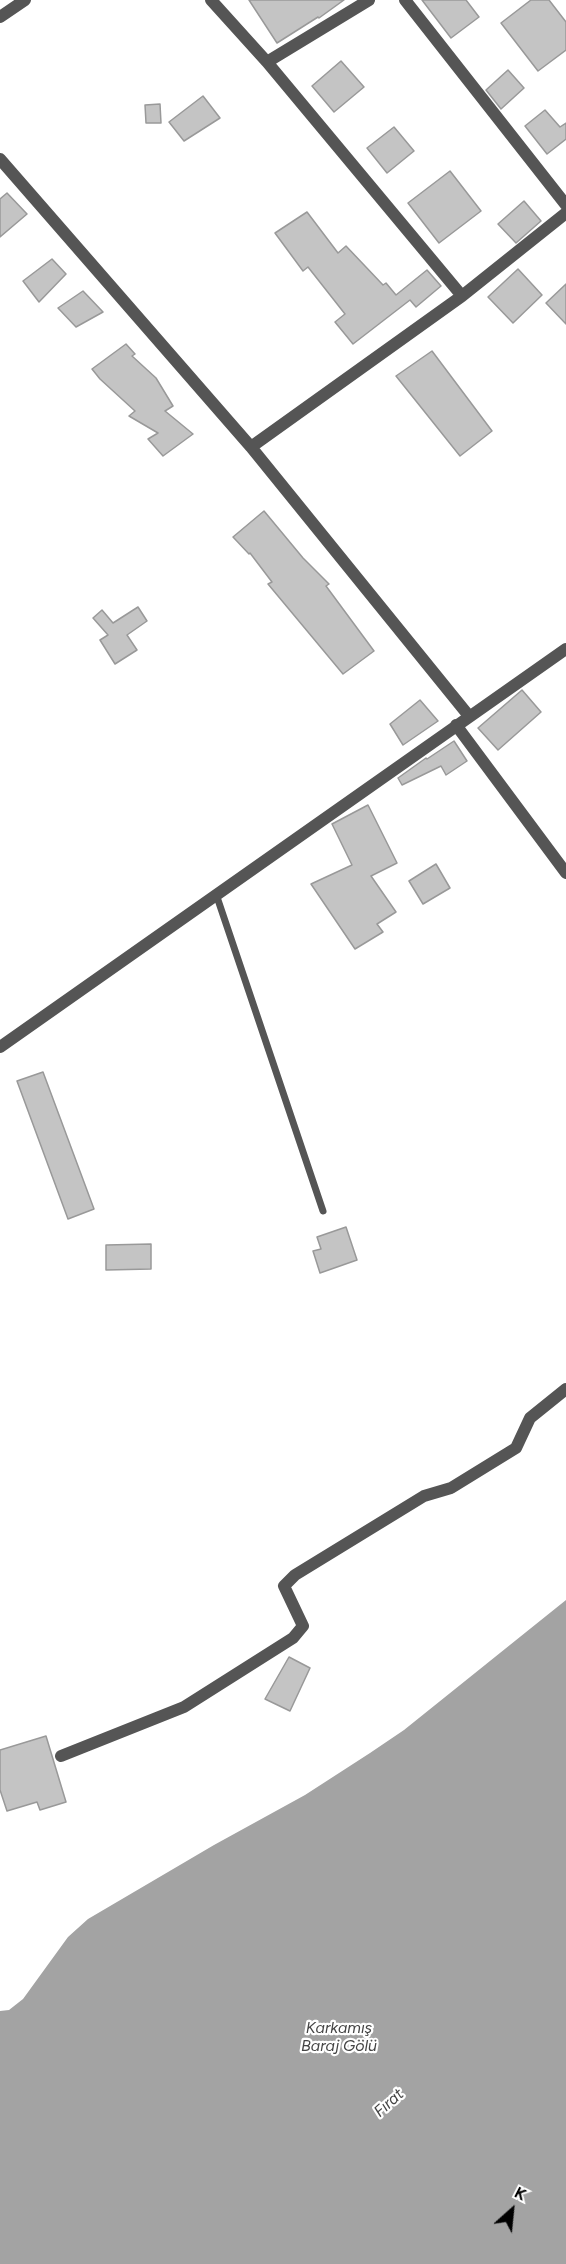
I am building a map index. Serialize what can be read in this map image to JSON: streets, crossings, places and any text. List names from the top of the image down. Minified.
{"water":["Karkamış Baraj Gölü","Fırat"],"north":"top right"}
